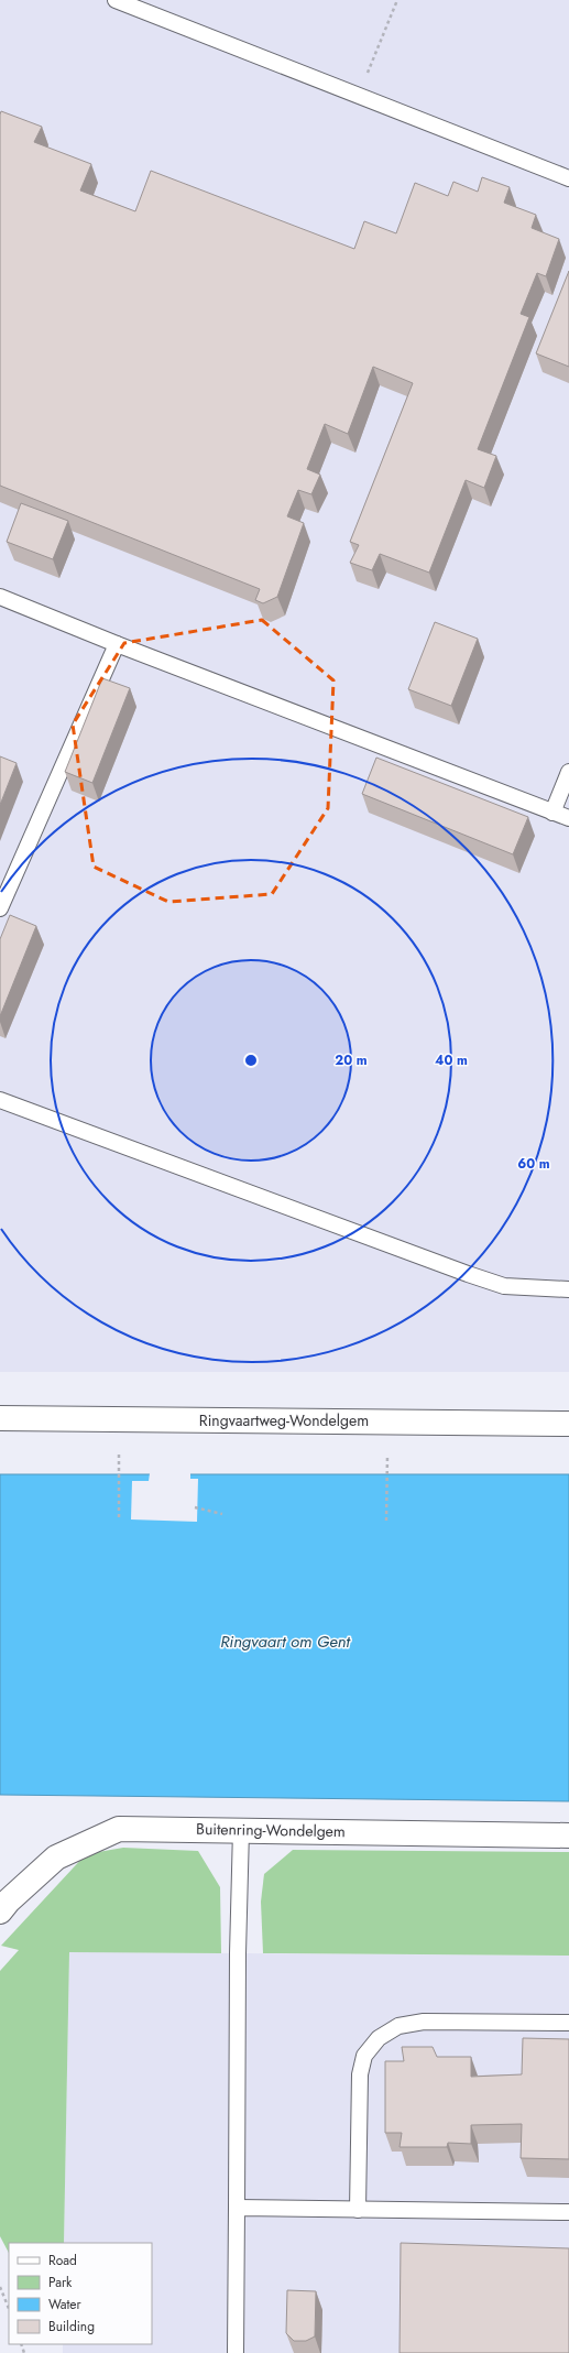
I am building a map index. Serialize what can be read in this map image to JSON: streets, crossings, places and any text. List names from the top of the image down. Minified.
{"streets":{"street":["Ringvaartweg-Wondelgem","Buitenring-Wondelgem"]},"water":["Ringvaart om Gent"],"legend":["Road","Park","Water","Building"],"rings":["20 m","40 m","60 m"]}
